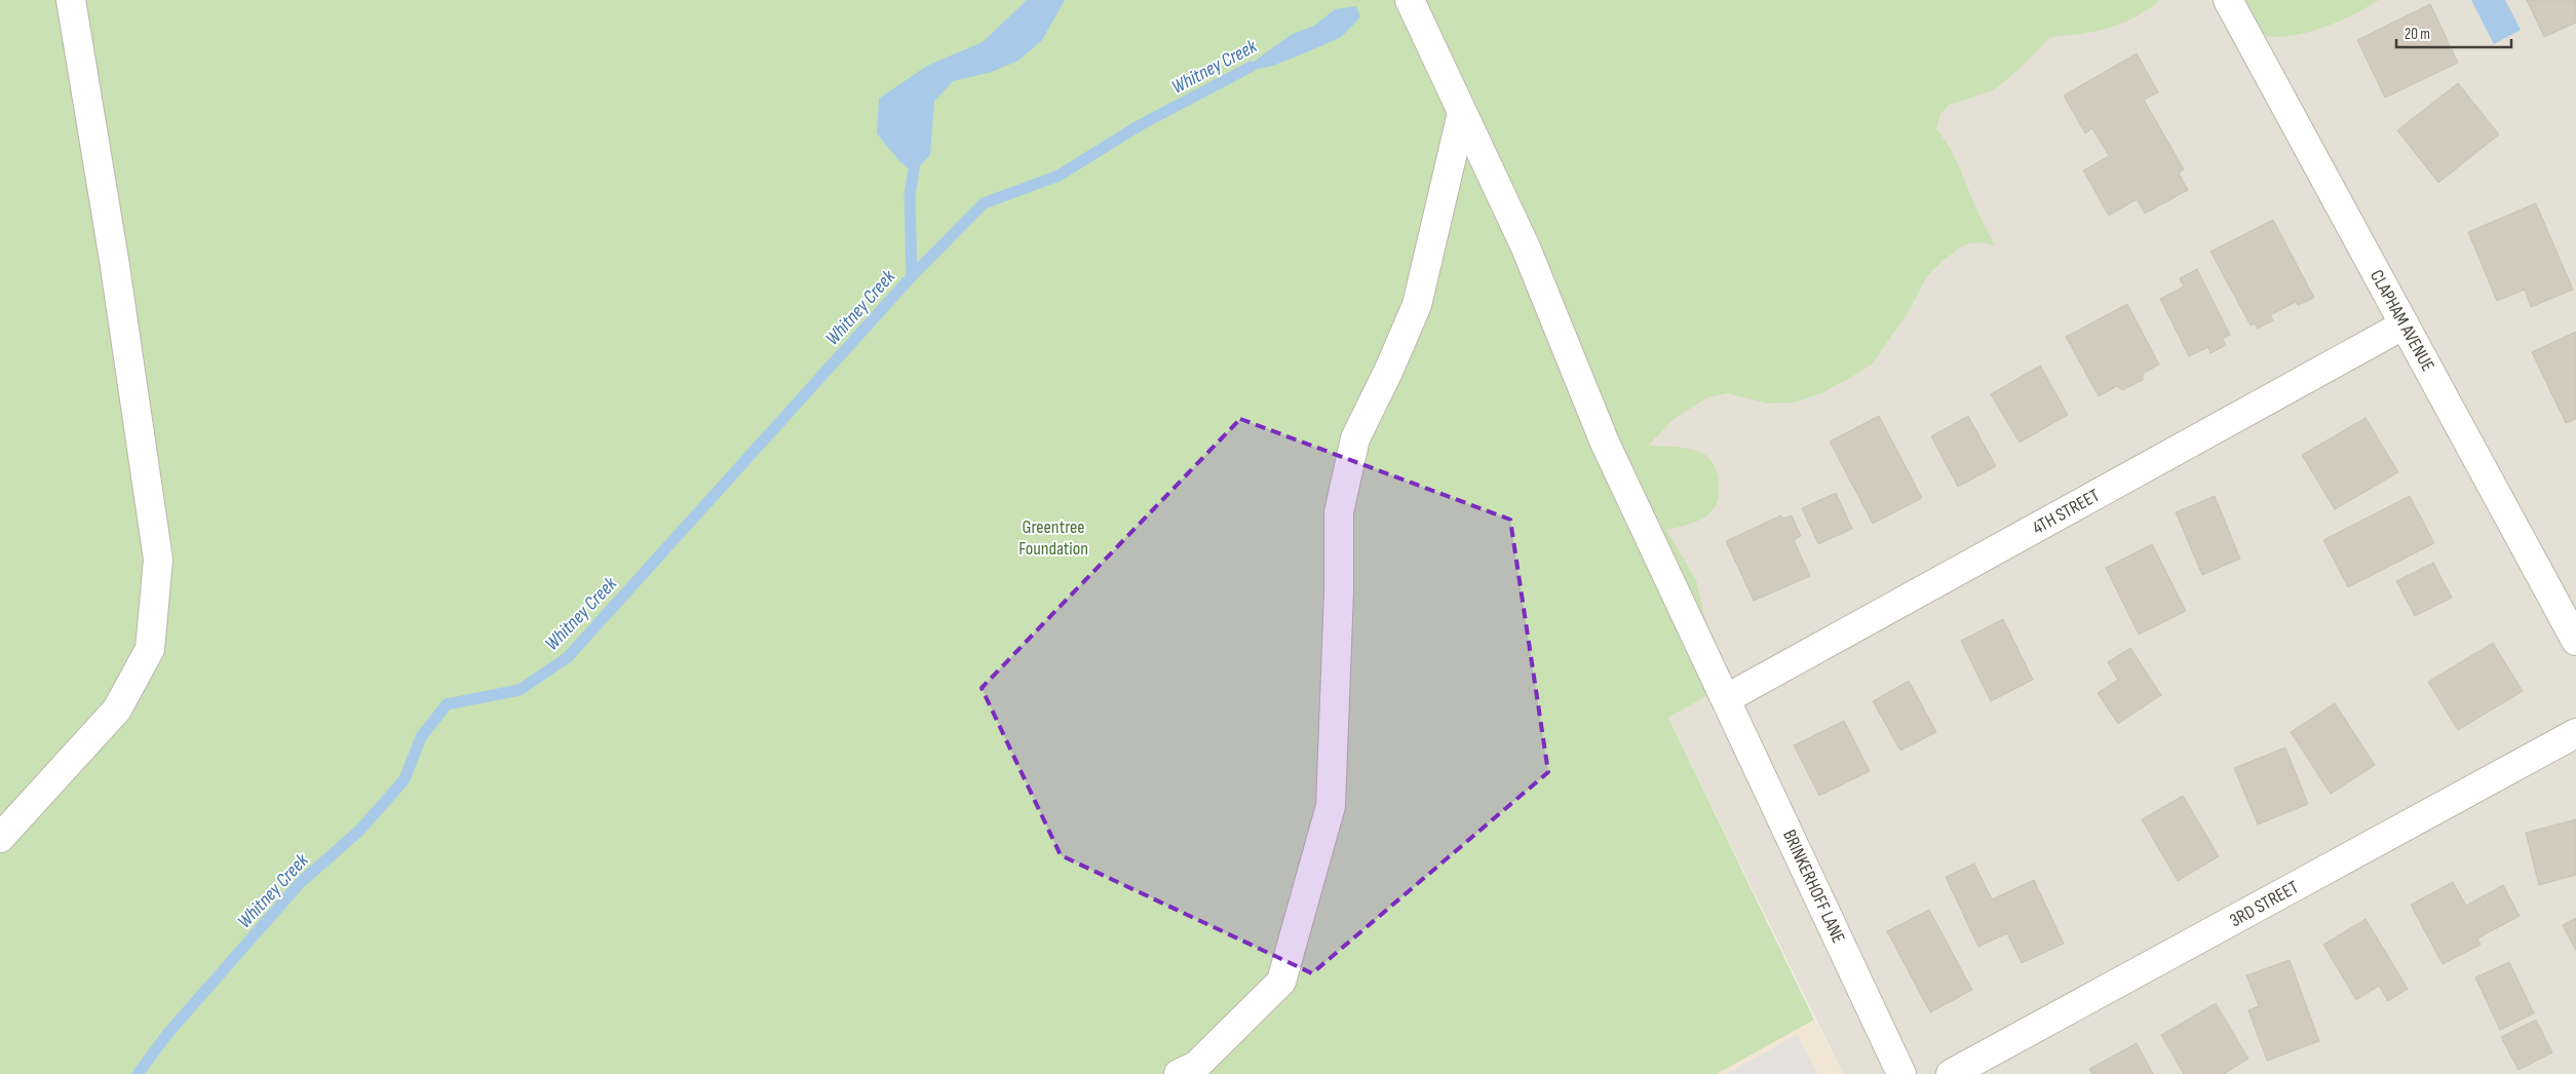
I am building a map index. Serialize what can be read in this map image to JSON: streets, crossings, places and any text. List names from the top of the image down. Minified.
{"streets":{"street":["CLAPHAM AVENUE","4TH STREET","BRINKERHOFF LANE","3RD STREET"]},"crossings":[["CLAPHAM AVENUE","4TH STREET"],["4TH STREET","BRINKERHOFF LANE"]],"water":["Whitney Creek"],"parks":["Greentree Foundation"],"scale_bar":"20 m"}
